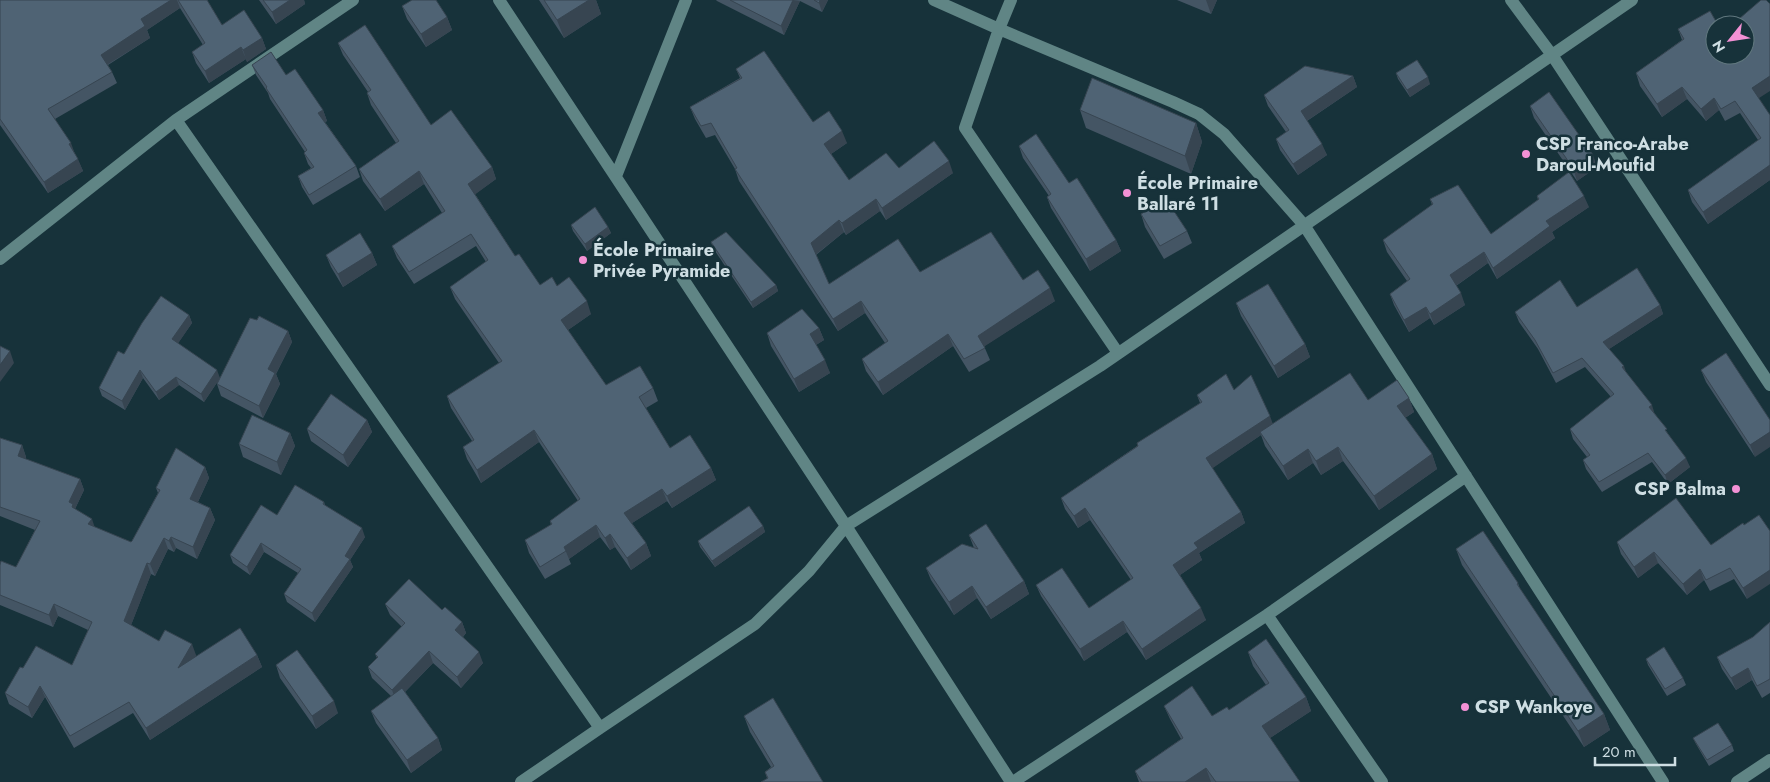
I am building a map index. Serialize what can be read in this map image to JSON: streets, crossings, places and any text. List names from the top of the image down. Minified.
{"places":["CSP Franco-Arabe Daroul-Moufid","École Primaire Ballaré 11","École Primaire Privée Pyramide","CSP Balma","CSP Wankoye"],"scale_bar":"20 m","north":"bottom left"}
